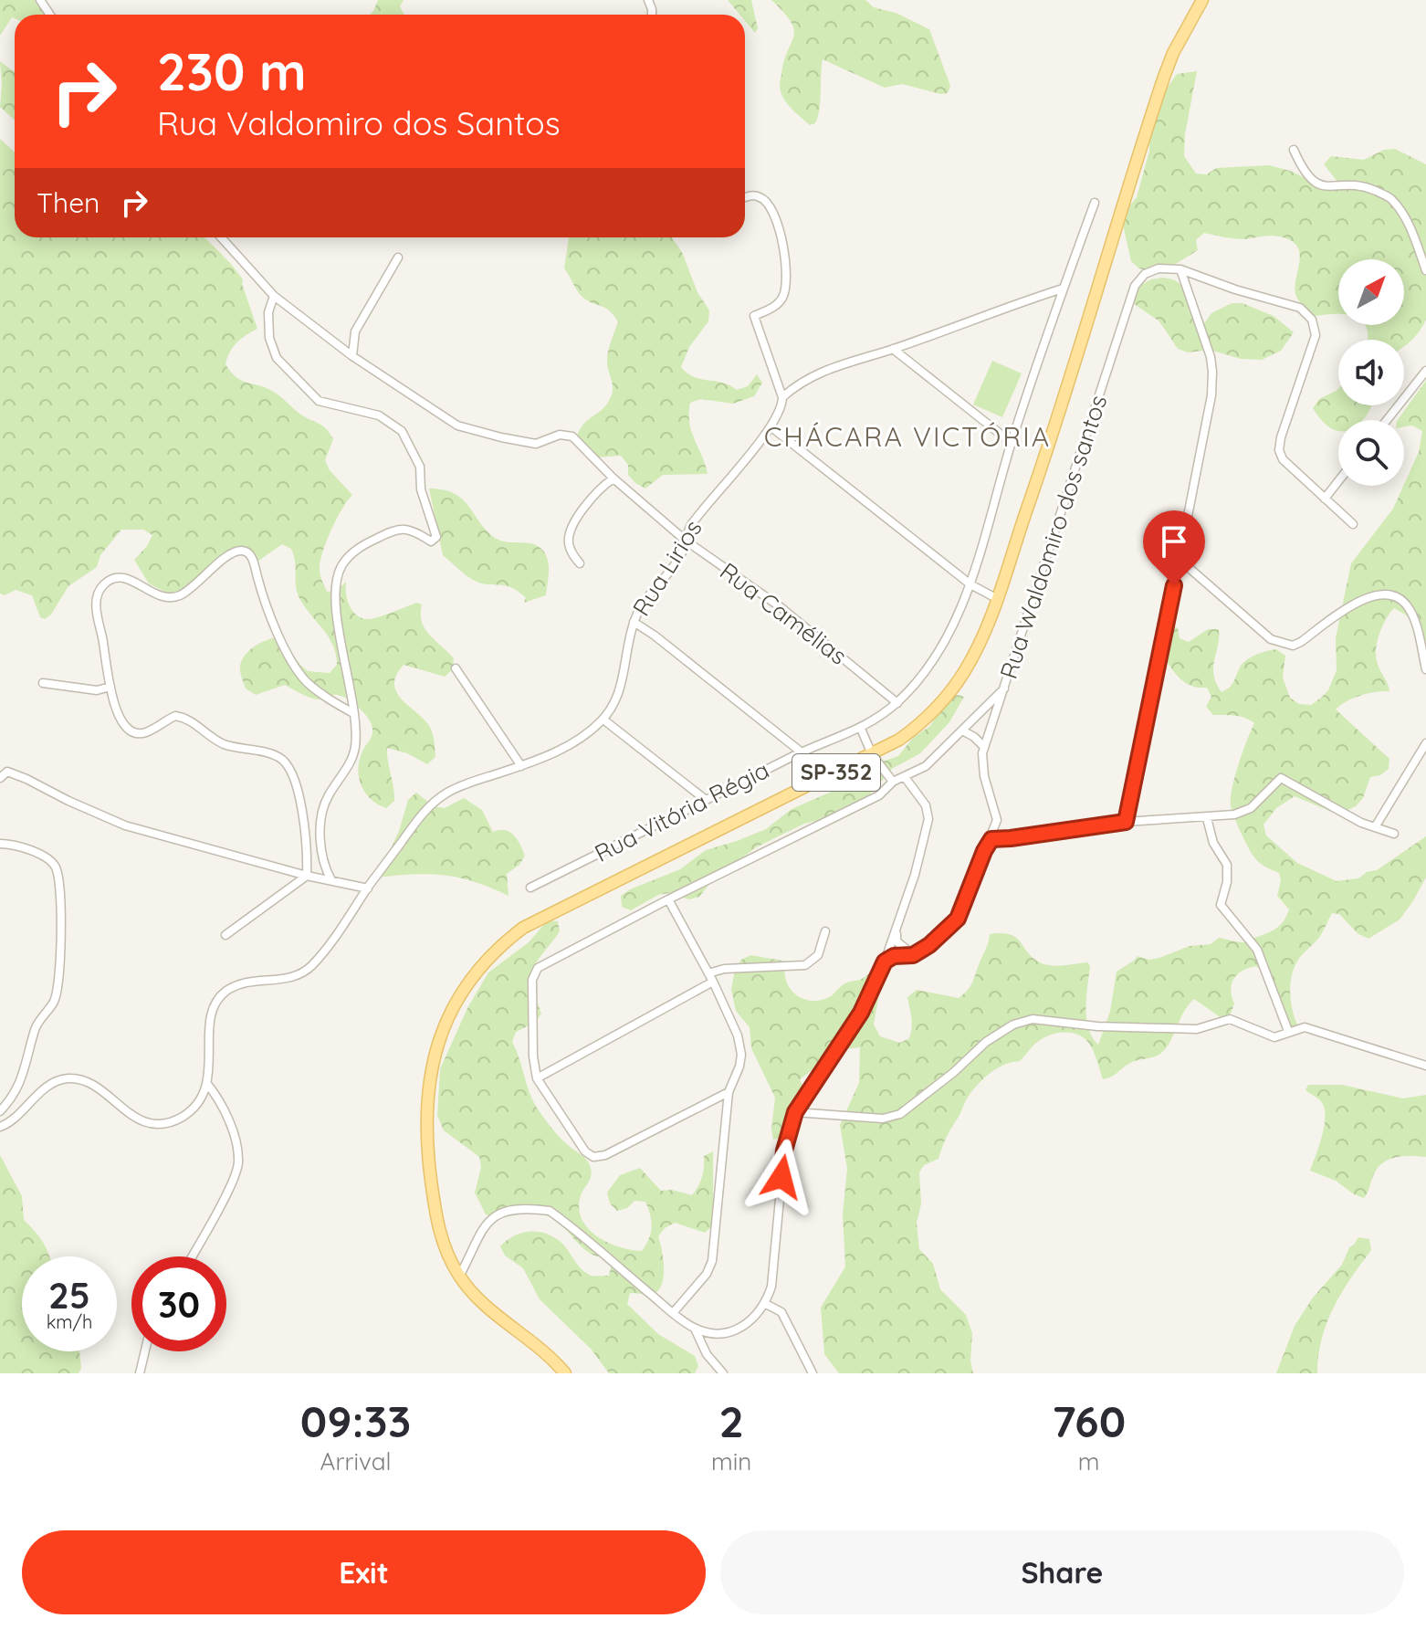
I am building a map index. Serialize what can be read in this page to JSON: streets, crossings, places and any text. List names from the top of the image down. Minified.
{"streets":{"main road":["SP-352"],"street":["Rua Waldomiro dos santos","Rua Lirios","Rua Camélias","Rua Vitória Régia"]},"crossings":[["Rua Lirios","Rua Camélias"],["Rua Camélias","Rua Vitória Régia"]],"districts":["CHÁCARA VICTÓRIA"],"north":"top right","page":{"turn":["230 m","Rua Valdomiro dos Santos"],"then":"Then","speed":"25 km/h","limit":"30","eta":["09:33","Arrival","2","min","760","m"],"buttons":["Exit","Share"]}}
